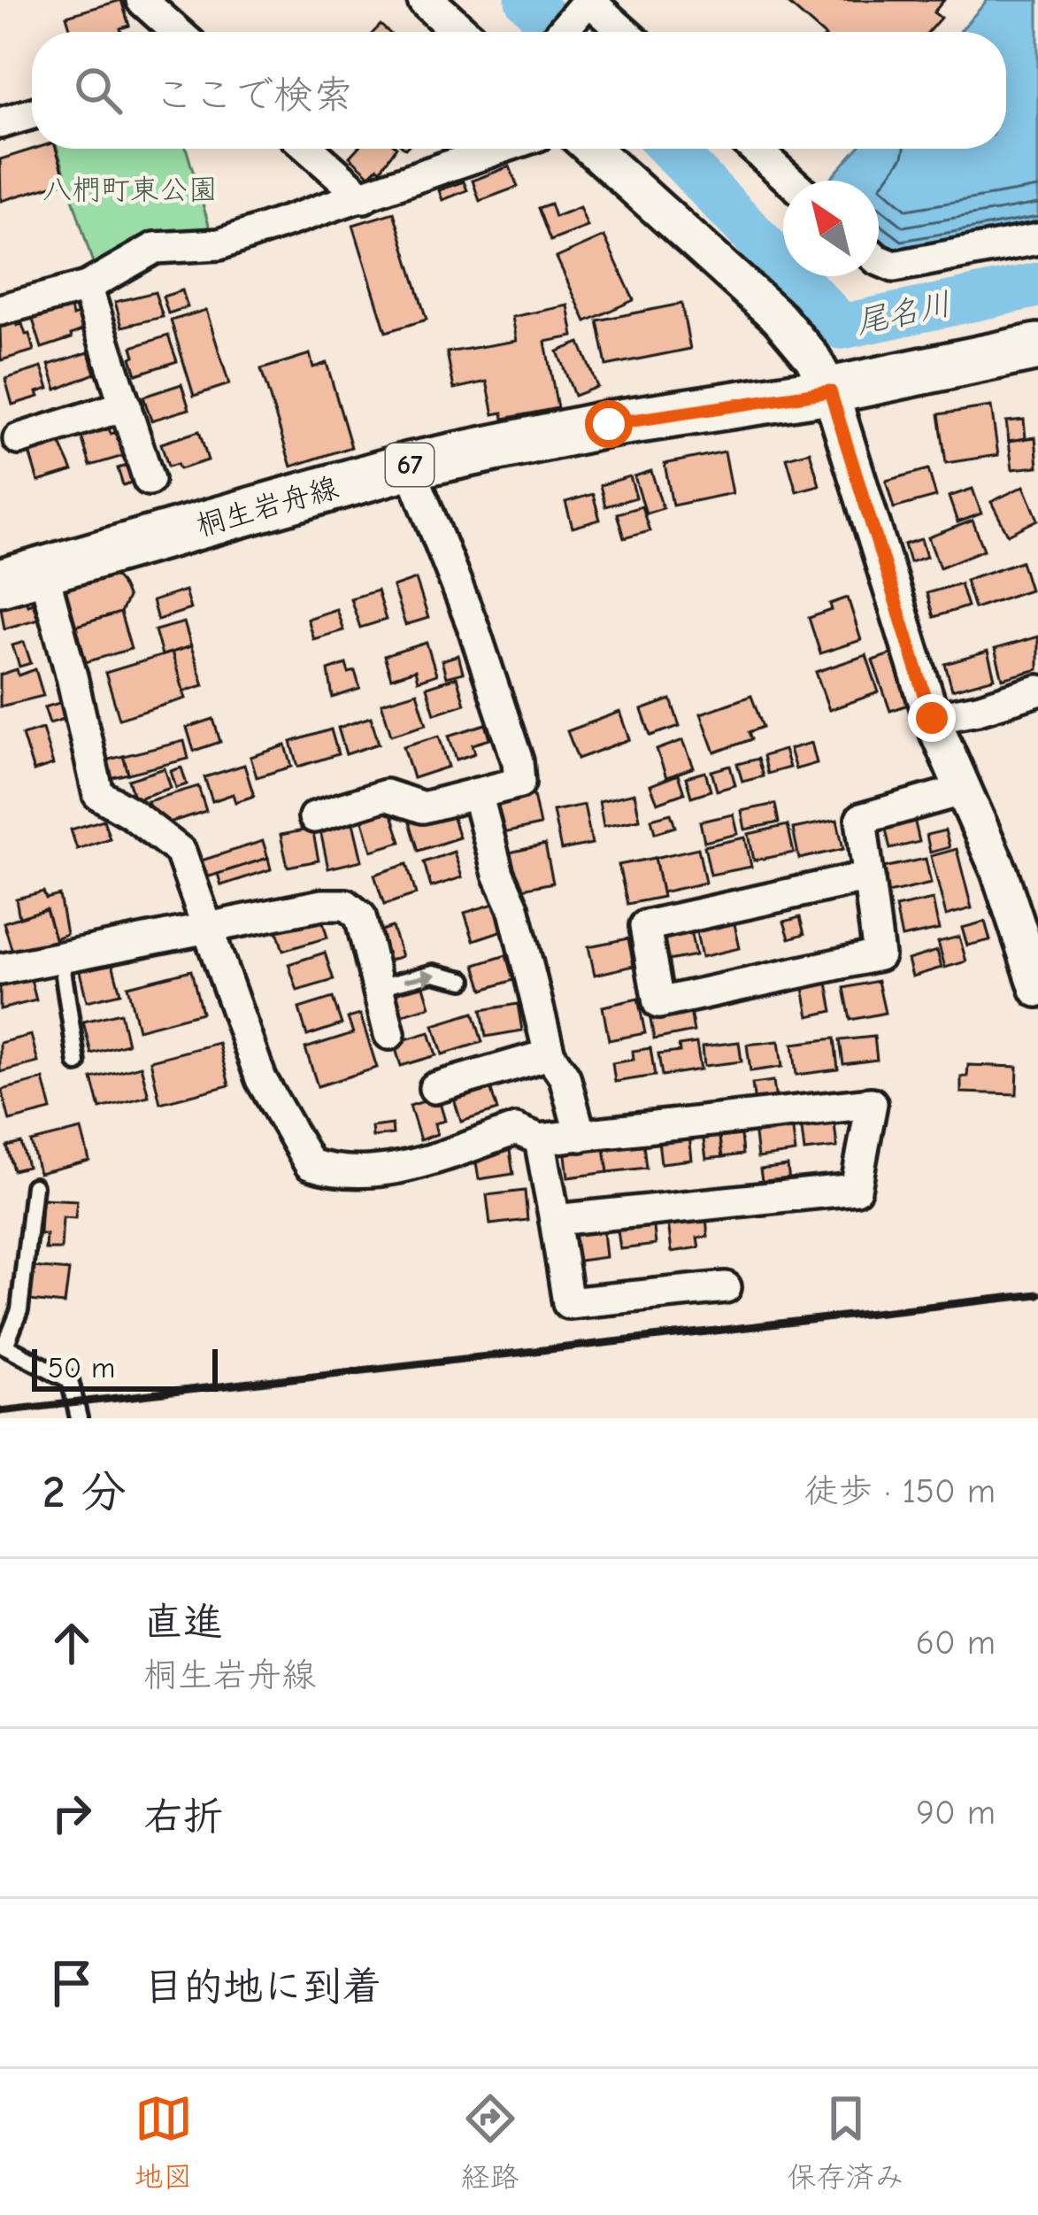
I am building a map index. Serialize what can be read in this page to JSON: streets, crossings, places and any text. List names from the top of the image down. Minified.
{"streets":{"main road":["67","桐生岩舟線"]},"water":["尾名川"],"parks":["八椚町東公園"],"scale_bar":"50 m","north":"top left","page":{"search":"ここで検索","scale":"50 m","heading":["2 分","徒歩 · 150 m"],"list":[["直進","桐生岩舟線","60 m"],["右折","90 m"],"目的地に到着"],"nav":["地図","経路","保存済み"]}}
